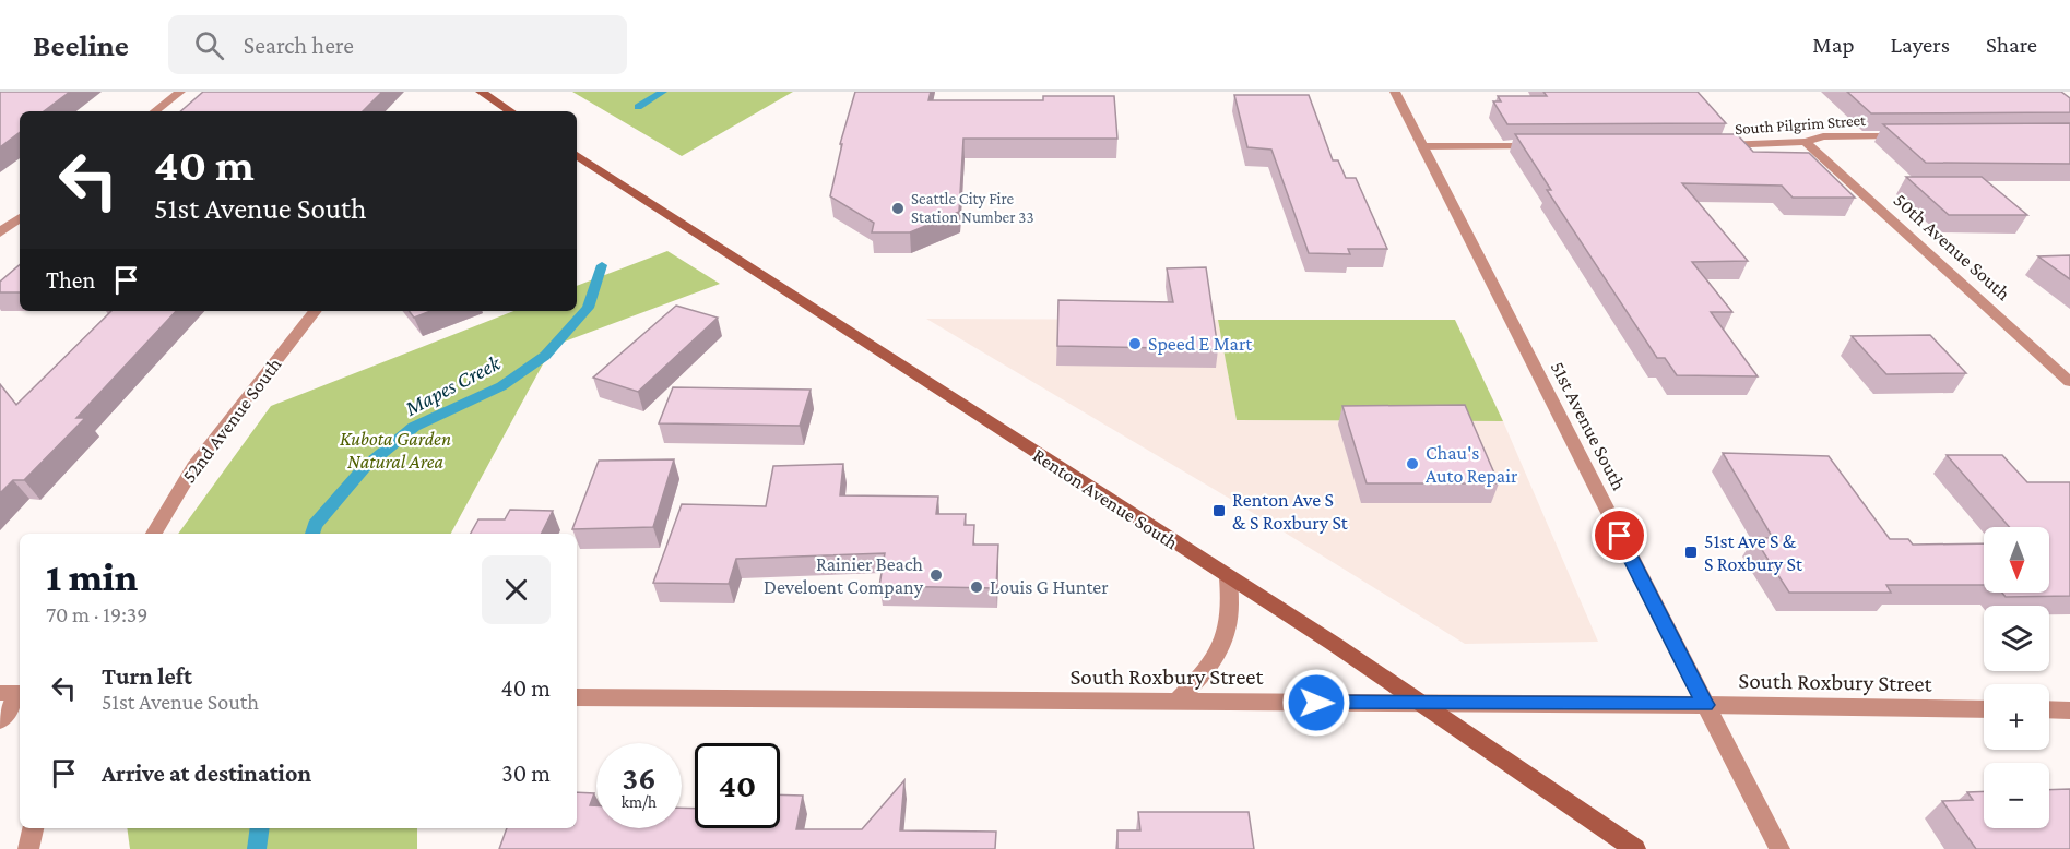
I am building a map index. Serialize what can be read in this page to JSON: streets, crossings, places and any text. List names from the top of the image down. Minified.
{"streets":{"main road":["Renton Avenue South"],"street":["South Pilgrim Street","50th Avenue South","52nd Avenue South","51st Avenue South","South Roxbury Street"]},"crossings":[["South Pilgrim Street","50th Avenue South"],["51st Avenue South","South Roxbury Street"],["Renton Avenue South","South Roxbury Street"]],"water":["Mapes Creek"],"parks":["Kubota Garden Natural Area"],"places":{"other":["Seattle City Fire Station Number 33","Speed E Mart","Chau's Auto Repair","Rainier Beach Develoent Company","Louis G Hunter"],"transit":["Renton Ave S & S Roxbury St","51st Ave S & S Roxbury St"]},"north":"bottom","page":{"header":"Beeline","search":"Search here","nav":["Map","Layers","Share"],"turn":["40 m","51st Avenue South"],"then":"Then","map_buttons":["+","−"],"heading":["1 min","70 m · 19:39"],"list":[{"name":"Turn left","note":"51st Avenue South","value":"40 m"},{"name":"Arrive at destination","value":"30 m"}],"speed":"36 km/h","limit":"40"}}
